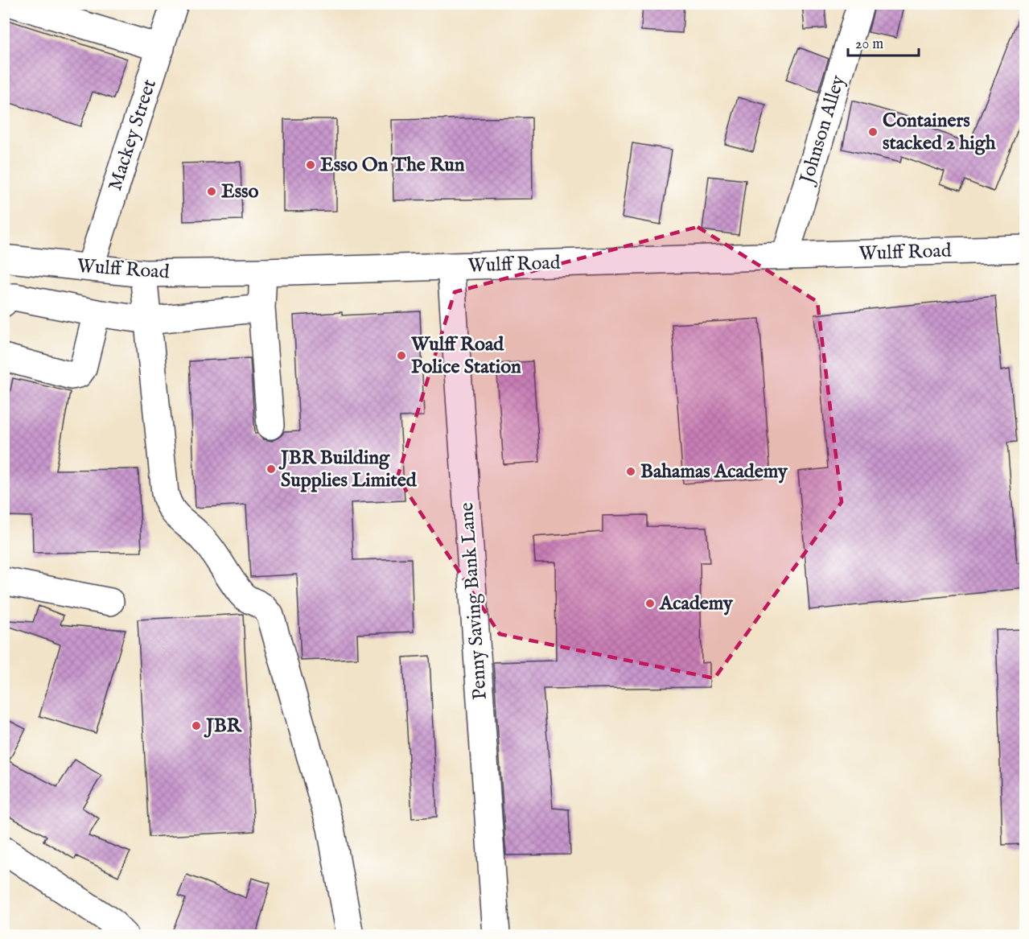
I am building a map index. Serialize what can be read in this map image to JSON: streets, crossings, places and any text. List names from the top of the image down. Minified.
{"streets":{"main road":["Johnson Alley","Mackey Street","Wulff Road","Penny Saving Bank Lane"]},"crossings":[["Johnson Alley","Wulff Road"],["Mackey Street","Wulff Road"],["Wulff Road","Penny Saving Bank Lane"]],"places":["Containers stacked 2 high","Esso On The Run","Esso","Wulff Road Police Station","JBR Building Supplies Limited","Bahamas Academy","Academy","JBR"],"scale_bar":"20 m"}
